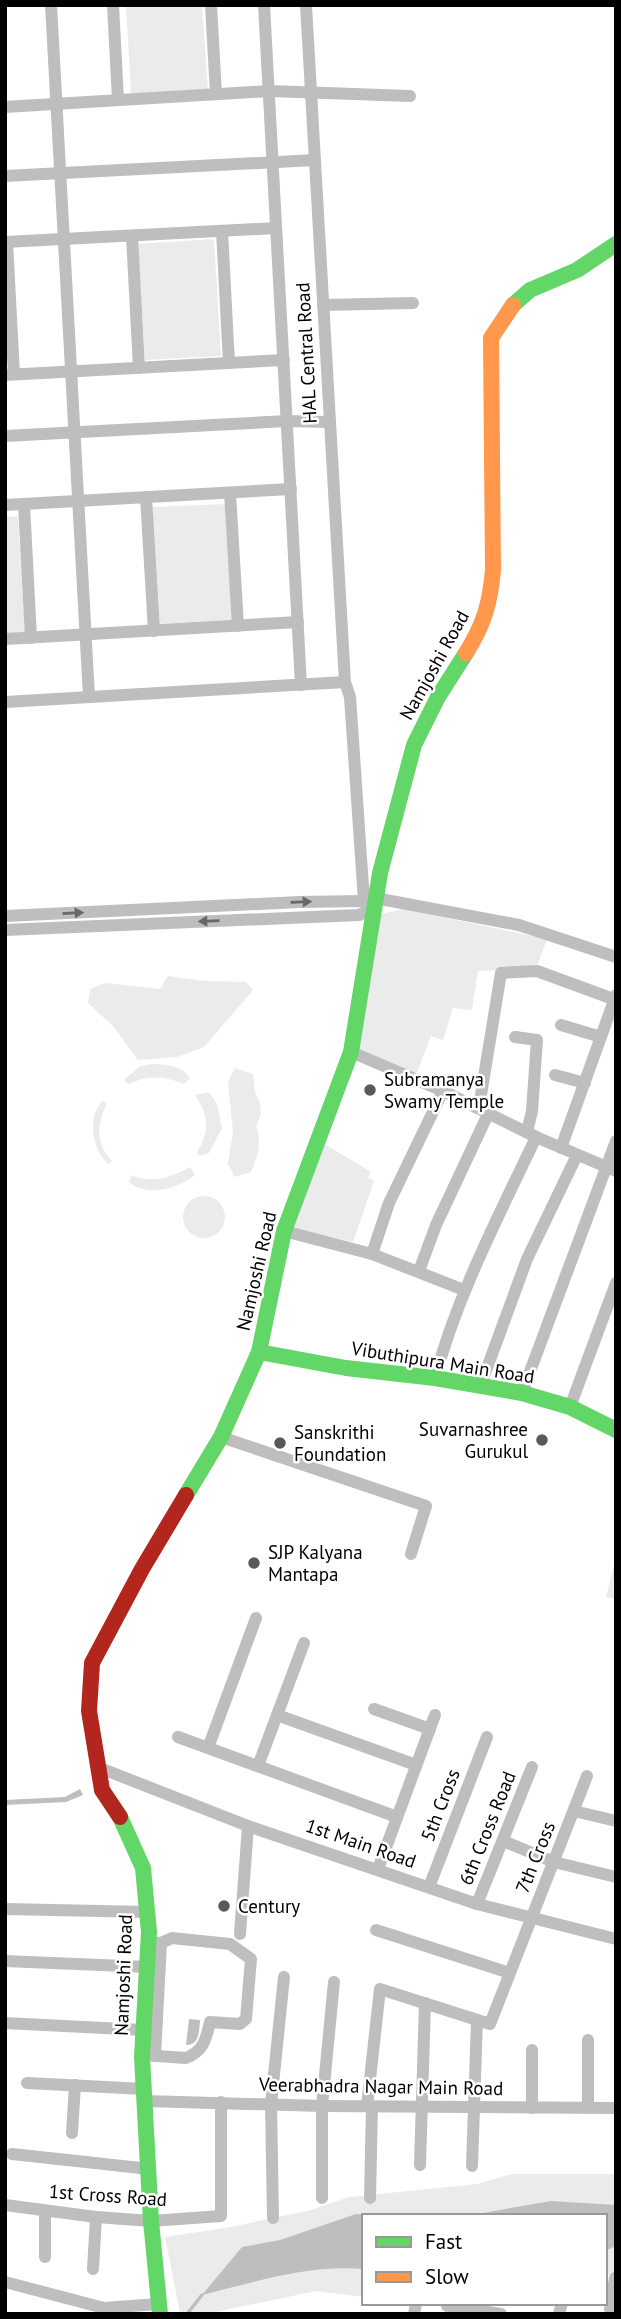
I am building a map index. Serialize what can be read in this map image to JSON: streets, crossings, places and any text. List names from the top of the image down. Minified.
{"streets":{"main road":["Namjoshi Road","Vibuthipura Main Road"],"street":["HAL Central Road","5th Cross","6th Cross Road","1st Main Road","7th Cross","Veerabhadra Nagar Main Road","1st Cross Road"]},"crossings":[["HAL Central Road","Namjoshi Road"],["Namjoshi Road","Vibuthipura Main Road"],["Namjoshi Road","1st Main Road"],["Namjoshi Road","Veerabhadra Nagar Main Road"],["Namjoshi Road","1st Cross Road"],["5th Cross","1st Main Road"],["6th Cross Road","1st Main Road"],["1st Main Road","7th Cross"],["Veerabhadra Nagar Main Road","1st Cross Road"]],"places":["Subramanya Swamy Temple","Suvarnashree Gurukul","Sanskrithi Foundation","SJP Kalyana Mantapa","Century"],"legend":["Fast","Slow"]}
